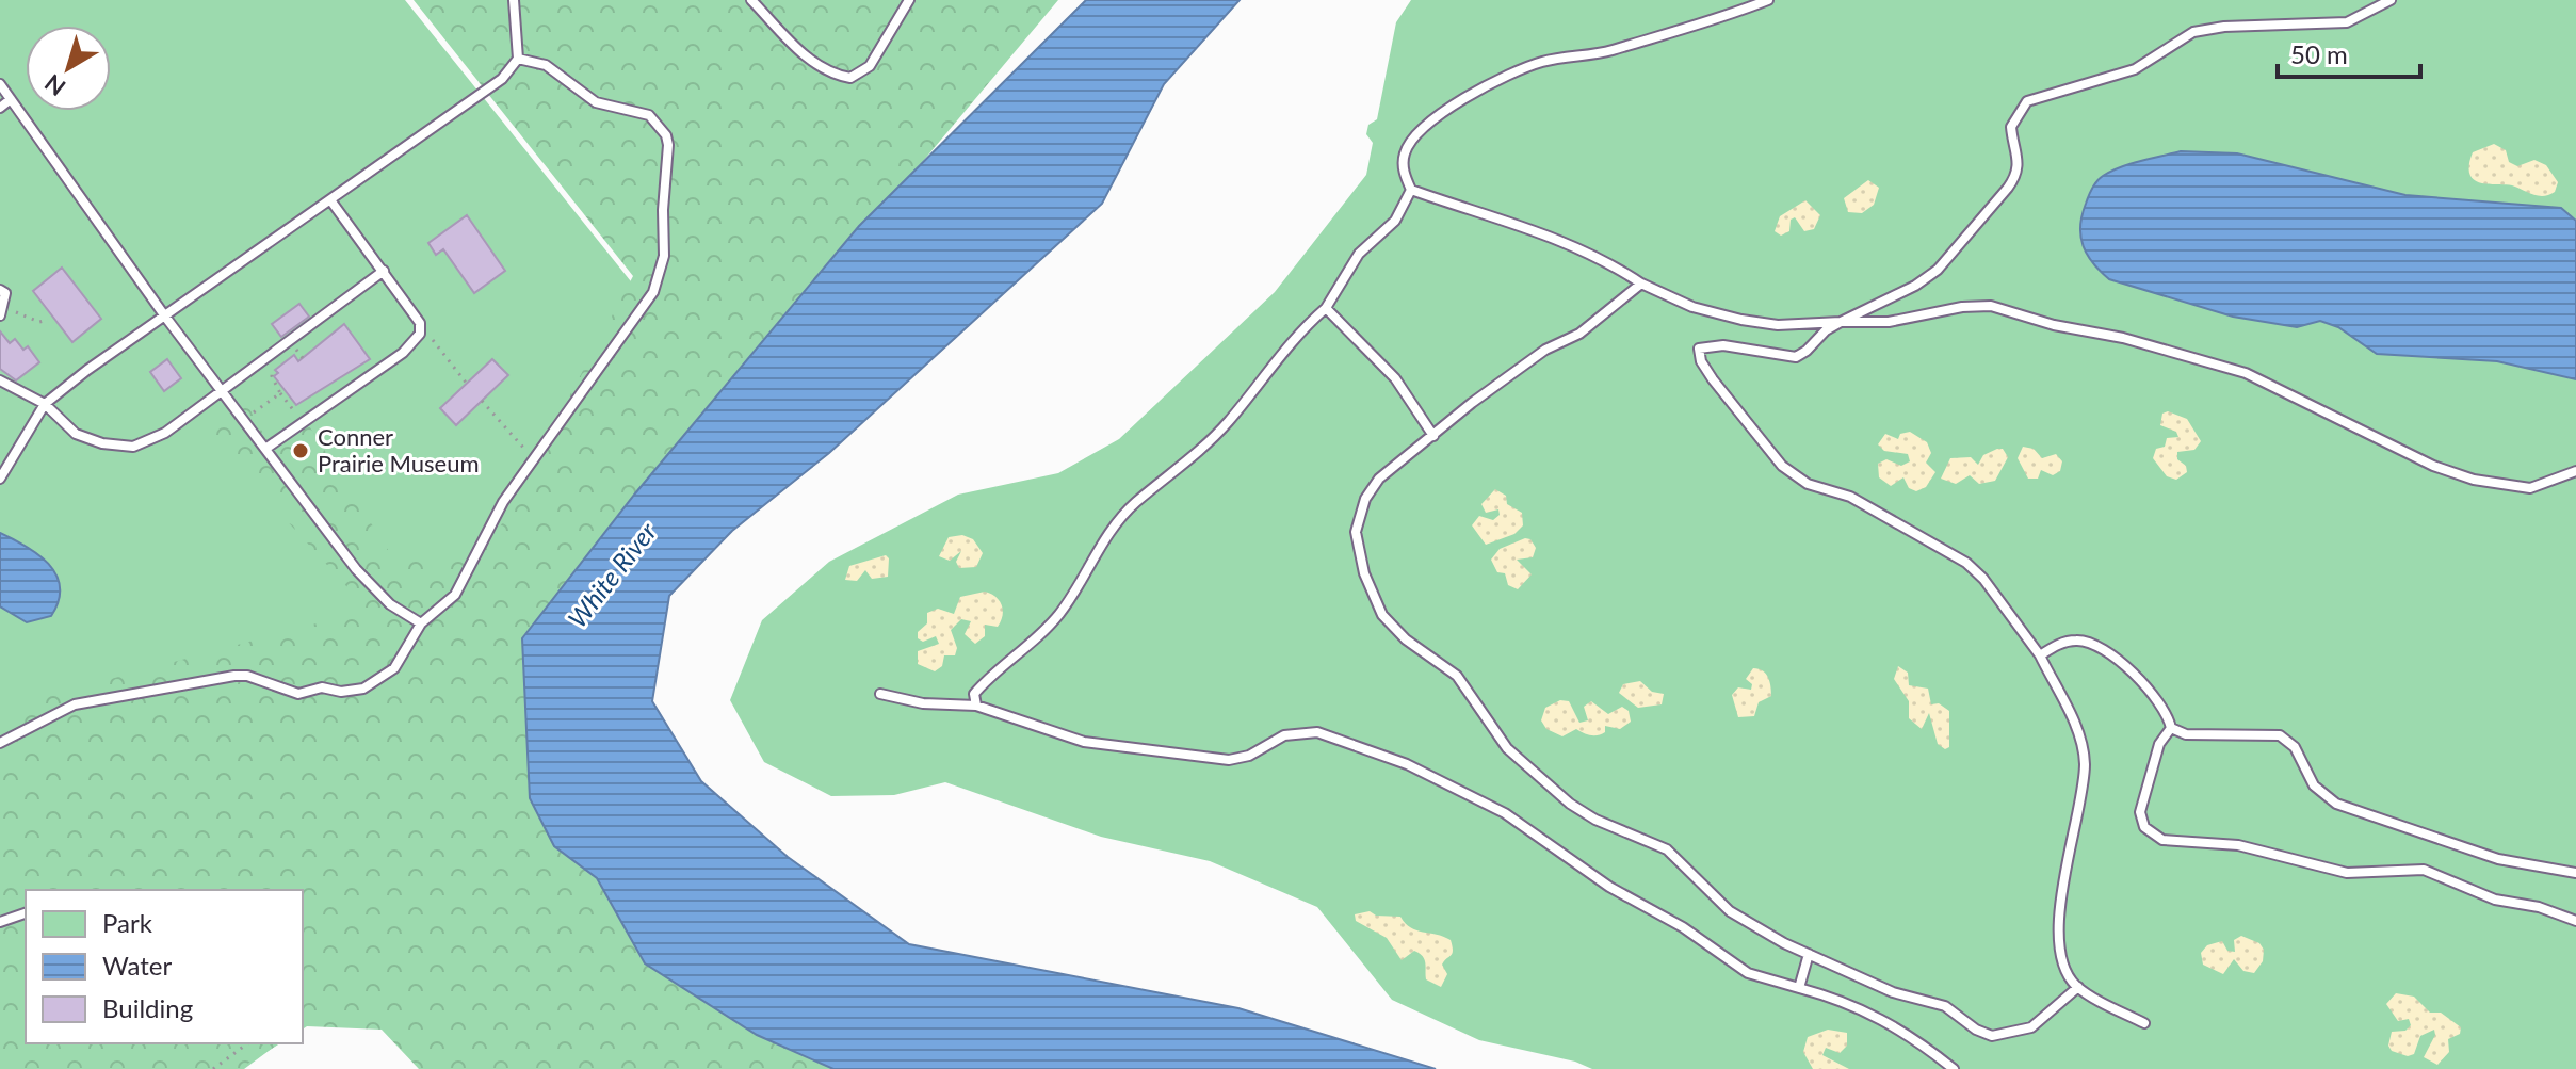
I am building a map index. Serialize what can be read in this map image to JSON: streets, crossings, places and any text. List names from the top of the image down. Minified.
{"water":["White River"],"places":["Conner Prairie Museum"],"legend":["Park","Water","Building"],"scale_bar":"50 m","north":"bottom left"}
